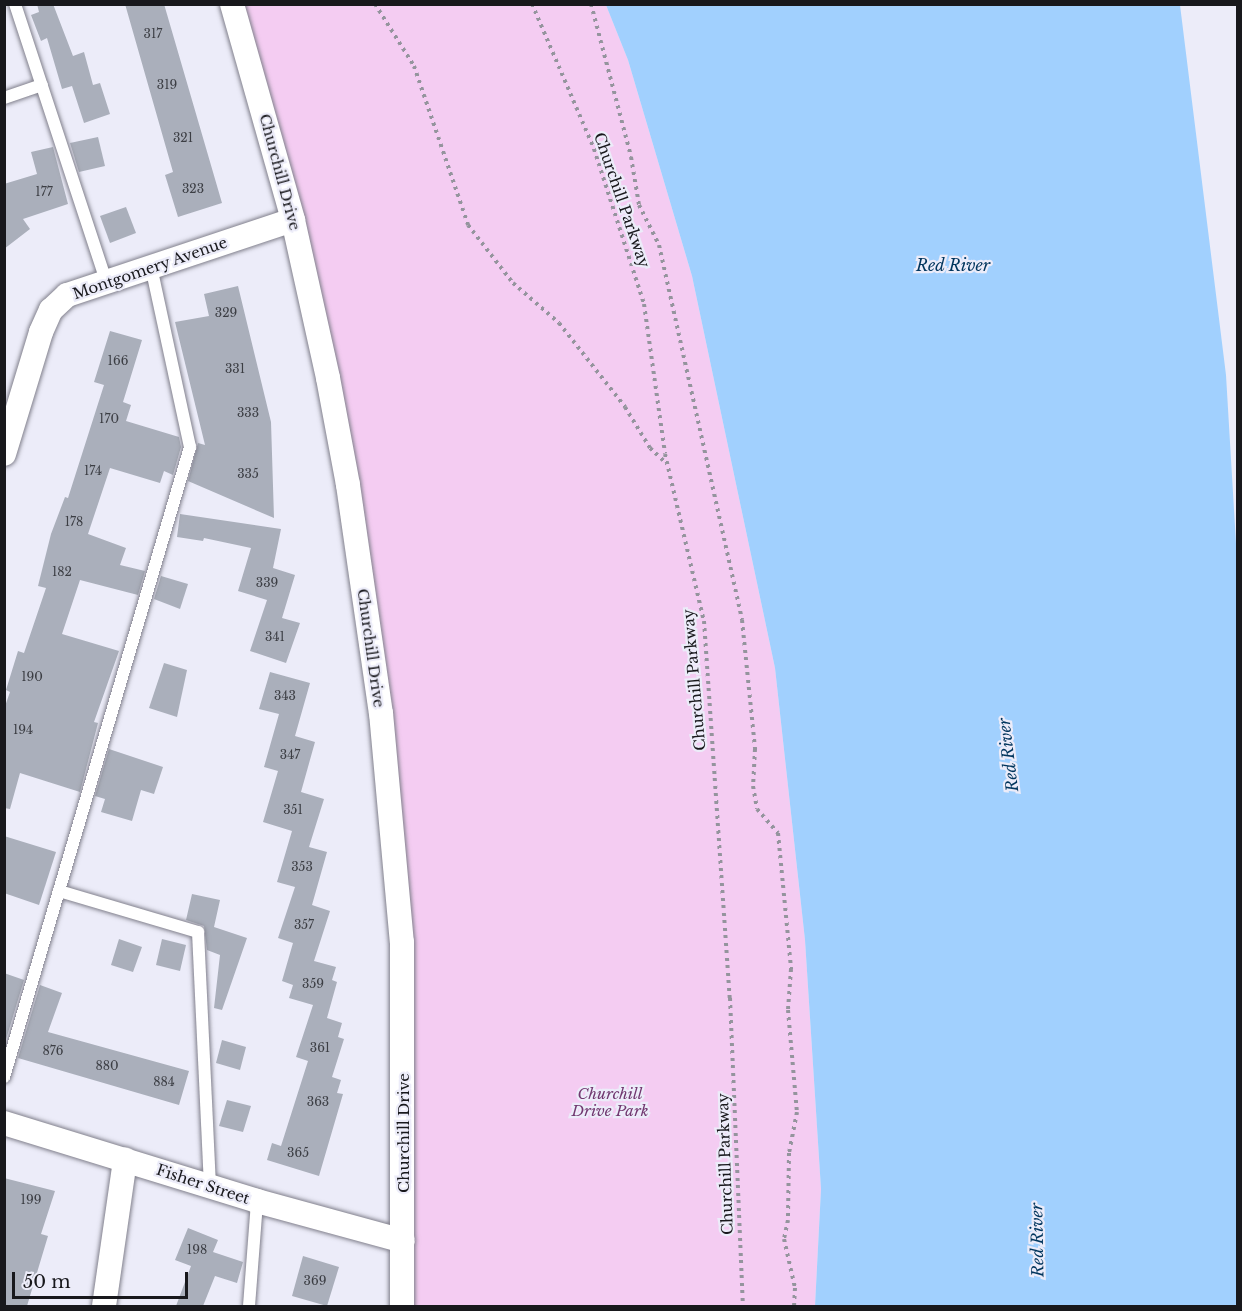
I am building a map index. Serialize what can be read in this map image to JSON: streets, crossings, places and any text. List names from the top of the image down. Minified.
{"streets":{"street":["Churchill Drive","Montgomery Avenue","Fisher Street"],"path":["Churchill Parkway"]},"crossings":[["Churchill Drive","Montgomery Avenue"],["Churchill Drive","Fisher Street"]],"water":["Red River"],"parks":["Churchill Drive Park"],"house_numbers":["317","319","321","323","177","329","166","331","333","170","174","335","178","182","339","341","190","343","194","347","351","353","357","359","361","876","880","884","363","365","199","198","369"],"scale_bar":"50 m"}
